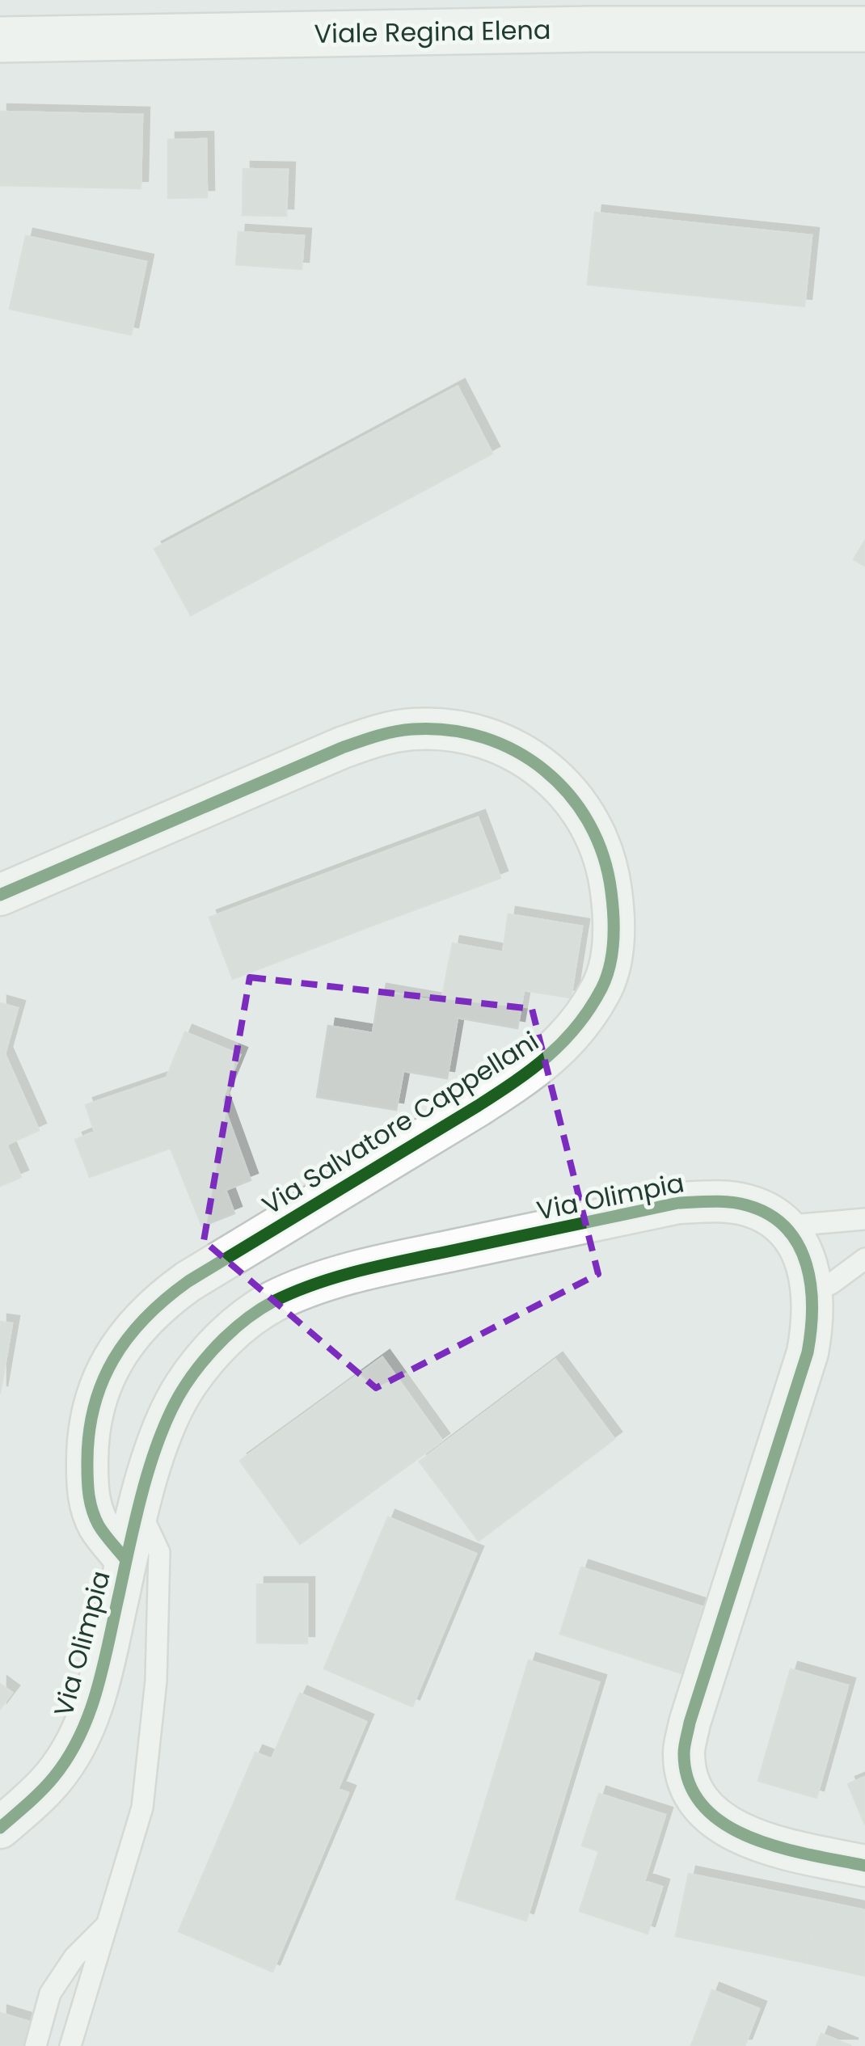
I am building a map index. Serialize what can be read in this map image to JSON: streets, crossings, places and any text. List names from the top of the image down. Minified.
{"streets":{"main road":["Viale Regina Elena"],"street":["Via Salvatore Cappellani","Via Olimpia"]},"crossings":[["Via Salvatore Cappellani","Via Olimpia"]]}
